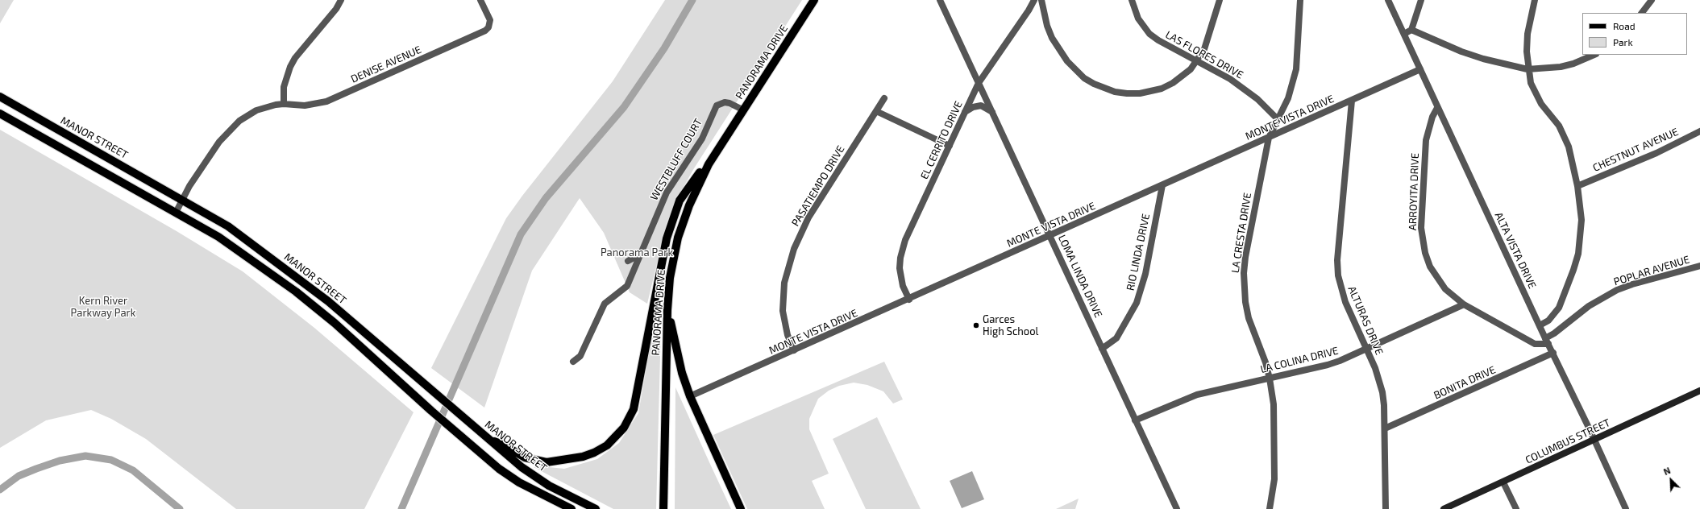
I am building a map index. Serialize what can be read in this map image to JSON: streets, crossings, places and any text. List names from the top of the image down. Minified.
{"streets":{"main road":["PANORAMA DRIVE","MANOR STREET","COLUMBUS STREET"],"street":["LAS FLORES DRIVE","DENISE AVENUE","MONTE VISTA DRIVE","EL CERRITO DRIVE","CHESTNUT AVENUE","WESTBLUFF COURT","PASATIEMPO DRIVE","ARROYITA DRIVE","LA CRESTA DRIVE","ALTA VISTA DRIVE","RIO LINDA DRIVE","POPLAR AVENUE","LOMA LINDA DRIVE","ALTURAS DRIVE","LA COLINA DRIVE","BONITA DRIVE"]},"crossings":[["LAS FLORES DRIVE","LA CRESTA DRIVE"],["PANORAMA DRIVE","WESTBLUFF COURT"],["DENISE AVENUE","MANOR STREET"],["MONTE VISTA DRIVE","EL CERRITO DRIVE"],["MONTE VISTA DRIVE","PASATIEMPO DRIVE"],["MONTE VISTA DRIVE","LA CRESTA DRIVE"],["MONTE VISTA DRIVE","ALTA VISTA DRIVE"],["MONTE VISTA DRIVE","RIO LINDA DRIVE"],["MONTE VISTA DRIVE","LOMA LINDA DRIVE"],["MONTE VISTA DRIVE","ALTURAS DRIVE"],["EL CERRITO DRIVE","LOMA LINDA DRIVE"],["ARROYITA DRIVE","ALTA VISTA DRIVE"],["ARROYITA DRIVE","POPLAR AVENUE"],["ARROYITA DRIVE","LA COLINA DRIVE"],["LA CRESTA DRIVE","LA COLINA DRIVE"],["ALTA VISTA DRIVE","POPLAR AVENUE"],["ALTA VISTA DRIVE","BONITA DRIVE"],["ALTA VISTA DRIVE","COLUMBUS STREET"],["RIO LINDA DRIVE","LOMA LINDA DRIVE"],["LOMA LINDA DRIVE","LA COLINA DRIVE"],["ALTURAS DRIVE","LA COLINA DRIVE"],["ALTURAS DRIVE","BONITA DRIVE"]],"parks":["Panorama Park","Kern River Parkway Park"],"places":["Garces High School"],"legend":["Road","Park"],"north":"top left"}
